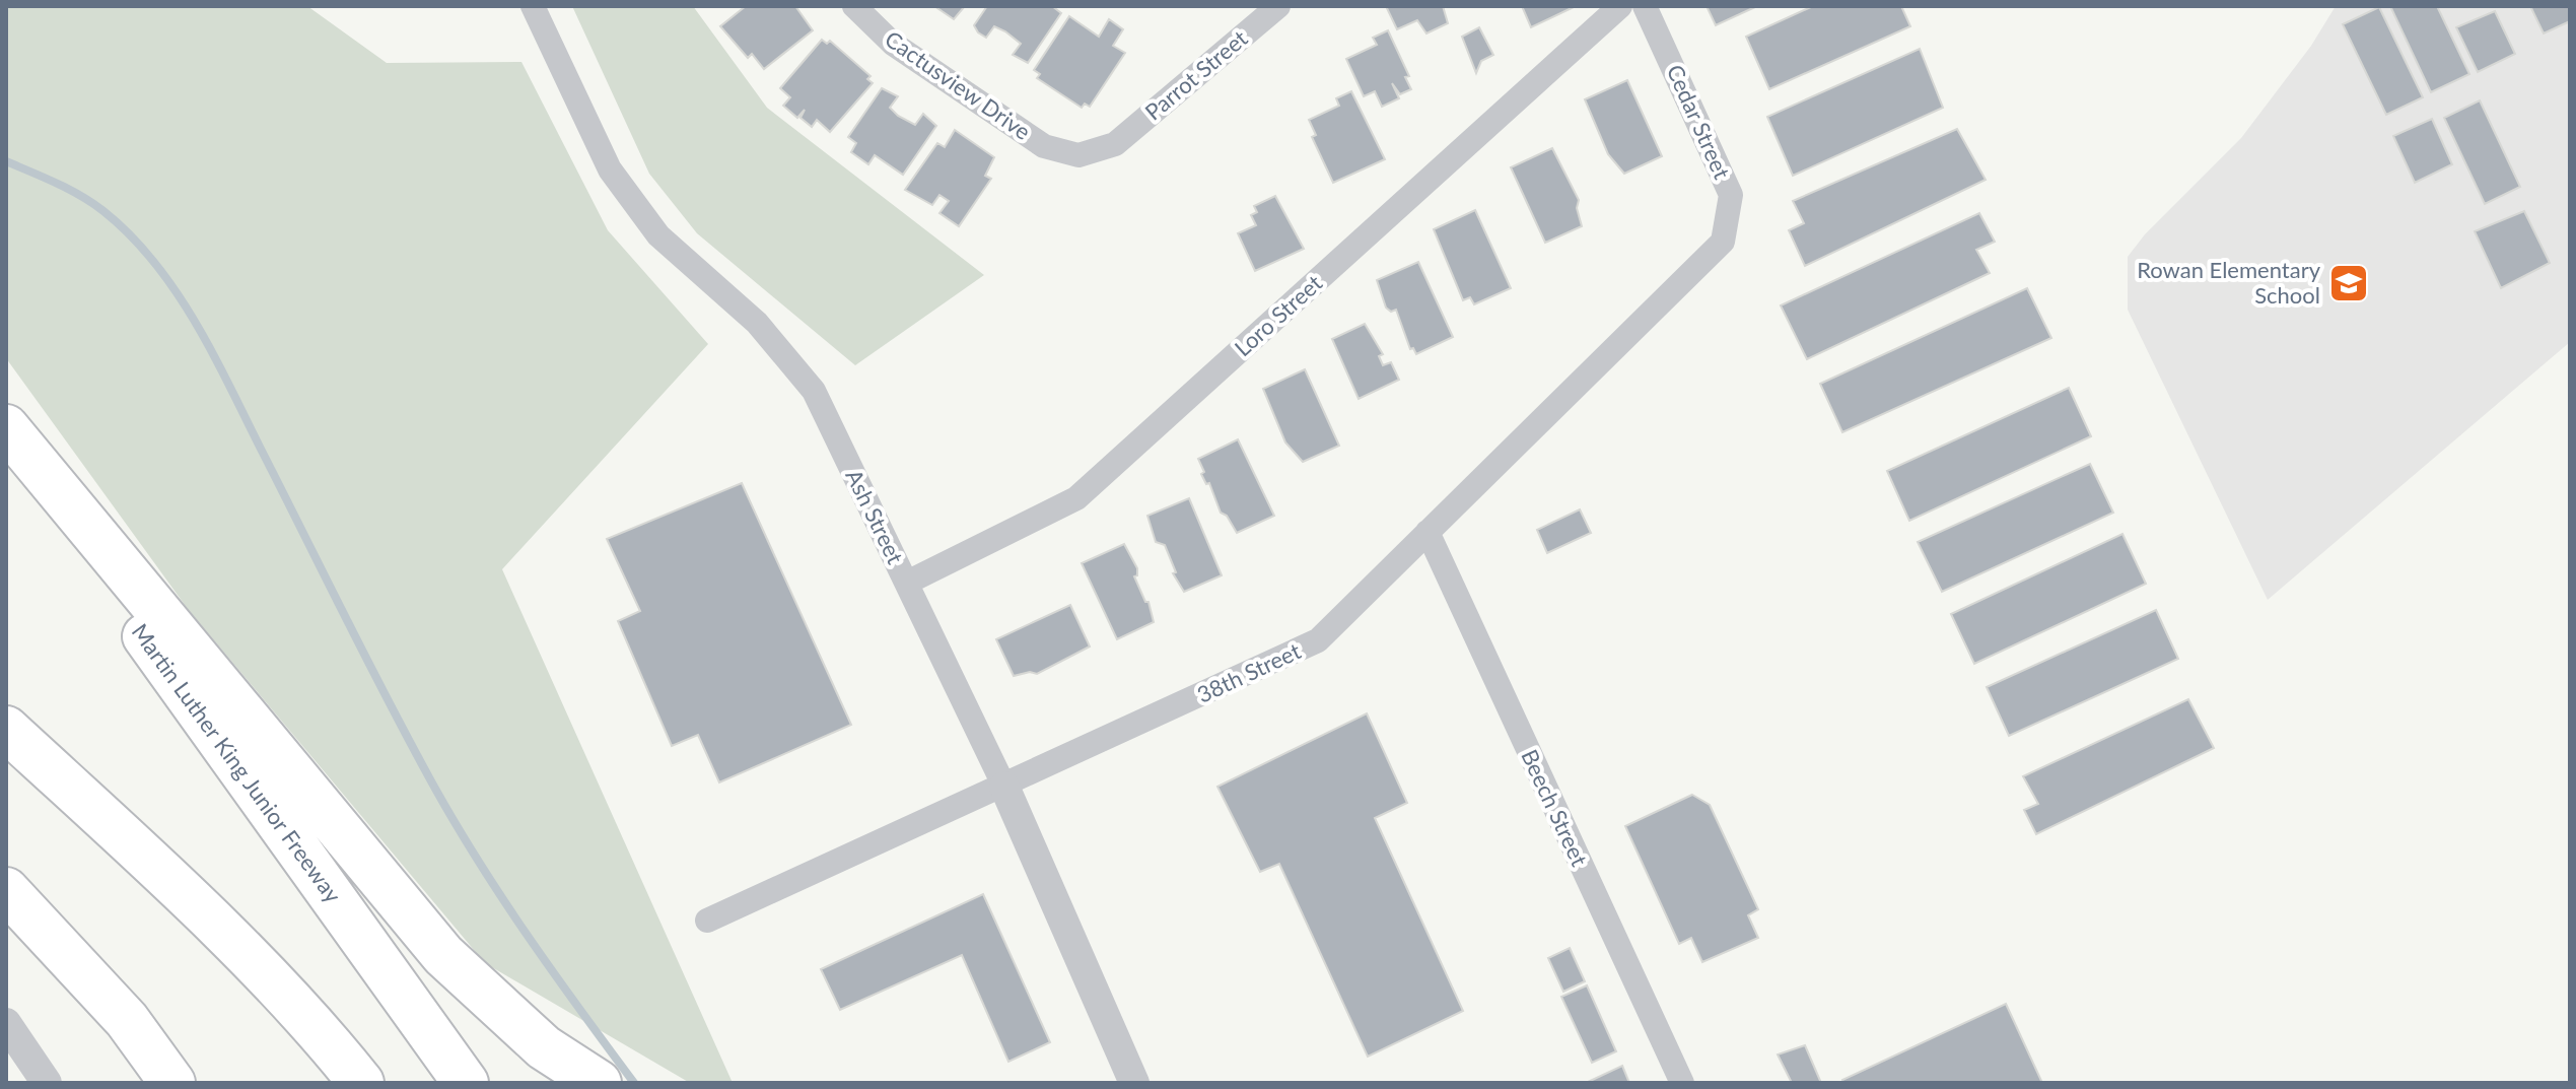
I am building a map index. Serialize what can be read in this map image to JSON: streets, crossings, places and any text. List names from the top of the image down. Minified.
{"streets":{"highway":["Martin Luther King Junior Freeway"],"street":["Parrot Street","Cactusview Drive","Cedar Street","Loro Street","Ash Street","38th Street","Beech Street"]},"crossings":[["Parrot Street","Cactusview Drive"],["Cedar Street","38th Street"],["Loro Street","Ash Street"],["Ash Street","38th Street"],["38th Street","Beech Street"]],"places":{"school or university":["Rowan Elementary School"]}}
